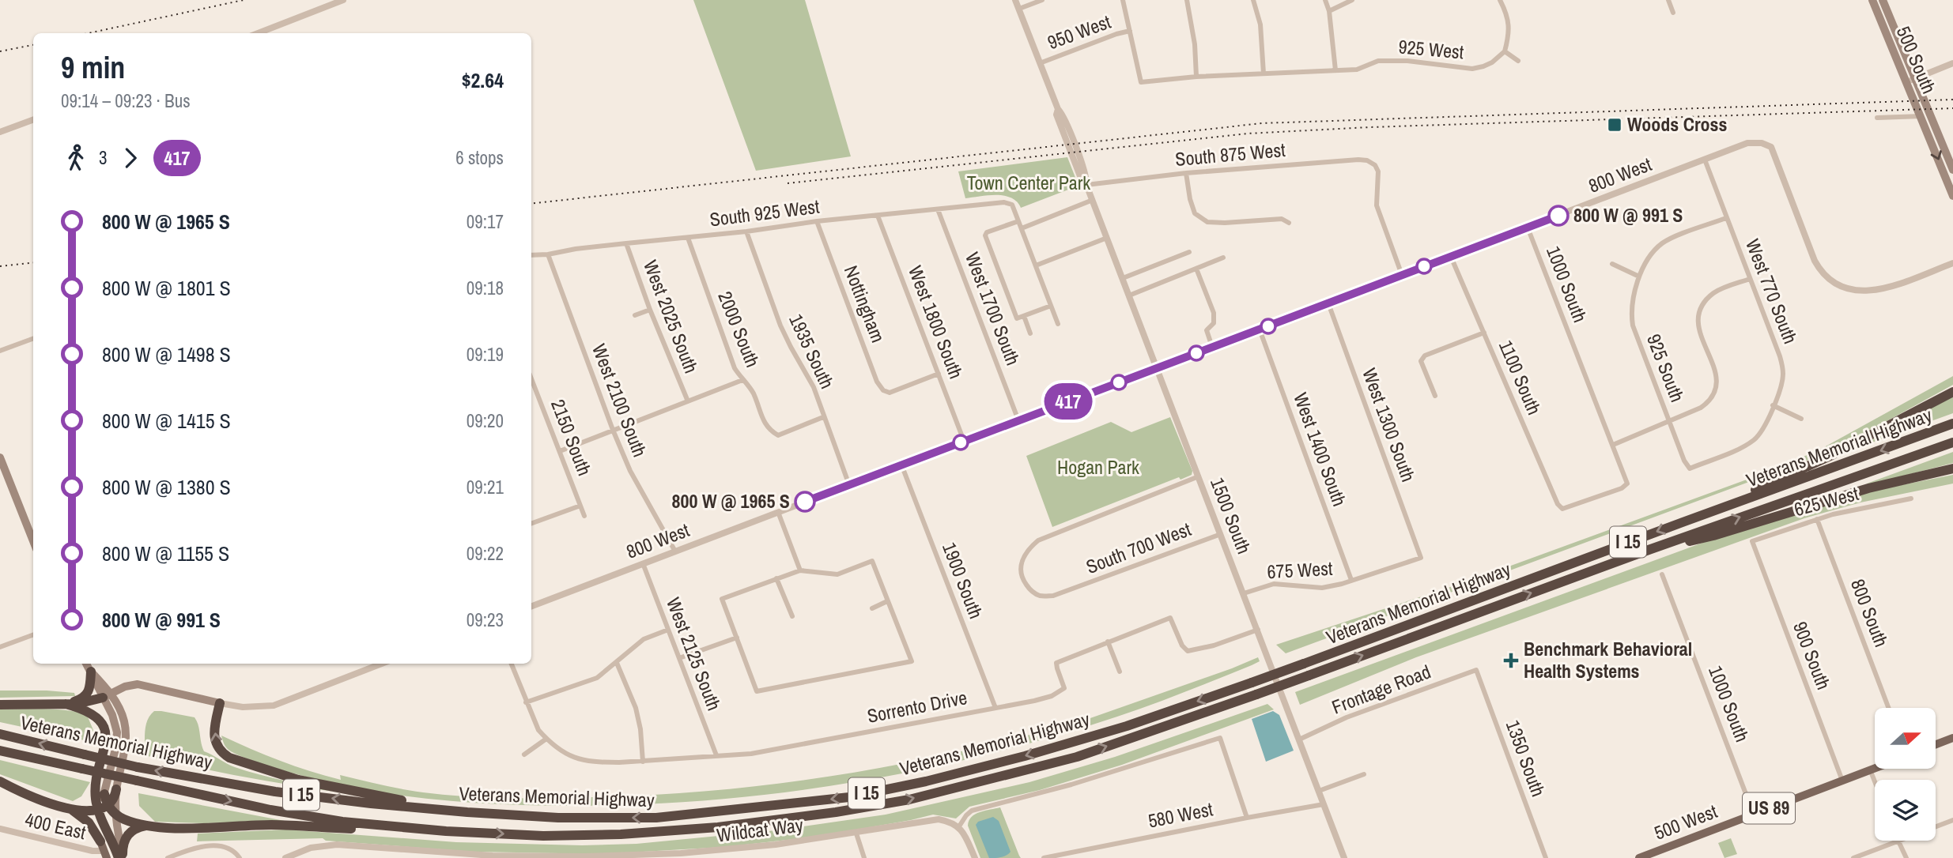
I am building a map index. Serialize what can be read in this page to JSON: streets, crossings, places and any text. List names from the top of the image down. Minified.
{"streets":{"highway":["Veterans Memorial Highway","I 15"],"main road":["500 South","US 89","500 West"],"street":["950 West","925 West","South 875 West","800 West","South 925 West","1000 South","West 770 South","Nottingham","West 1700 South","West 2025 South","West 1800 South","2000 South","1935 South","925 South","1100 South","West 2100 South","West 1300 South","2150 South","West 1400 South","625 West","1500 South","South 700 West","675 West","1900 South","800 South","West 2125 South","900 South","Frontage Road","Sorrento Drive","1350 South","580 West","400 East","Wildcat Way"]},"crossings":[["950 West","1500 South"],["South 875 West","800 West"],["South 875 West","1500 South"],["800 West","1000 South"],["800 West","West 770 South"],["800 West","West 1700 South"],["800 West","West 1800 South"],["800 West","1935 South"],["800 West","1100 South"],["800 West","West 2100 South"],["800 West","West 1300 South"],["800 West","West 1400 South"],["800 West","1500 South"],["800 West","1900 South"],["800 West","West 2125 South"],["South 925 West","Nottingham"],["South 925 West","West 1700 South"],["South 925 West","West 2025 South"],["South 925 West","West 1800 South"],["South 925 West","2000 South"],["South 925 West","1935 South"],["South 925 West","West 2100 South"],["1000 South","1100 South"],["1000 South","500 West"],["West 770 South","925 South"],["Nottingham","West 1800 South"],["2000 South","1935 South"],["West 1300 South","675 West"],["West 1400 South","675 West"],["625 West","800 South"],["625 West","900 South"],["1500 South","South 700 West"],["1500 South","675 West"],["1500 South","Frontage Road"],["1500 South","Sorrento Drive"],["1500 South","580 West"],["1900 South","Sorrento Drive"],["West 2125 South","Sorrento Drive"],["900 South","500 West"],["Frontage Road","1350 South"]],"parks":["Town Center Park","Hogan Park"],"places":{"transit":["Woods Cross"],"other":["800 W @ 991 S","800 W @ 1965 S"],"health":["Benchmark Behavioral Health Systems"]},"lines":["bus line 417"],"north":"right","page":{"on_map":"417","heading":["9 min","09:14 – 09:23 · Bus","$2.64"],"legs":["3","417","6 stops"],"list":[{"name":"800 W @ 1965 S","value":"09:17"},{"name":"800 W @ 1801 S","value":"09:18"},{"name":"800 W @ 1498 S","value":"09:19"},{"name":"800 W @ 1415 S","value":"09:20"},{"name":"800 W @ 1380 S","value":"09:21"},{"name":"800 W @ 1155 S","value":"09:22"},{"name":"800 W @ 991 S","value":"09:23"}]}}
